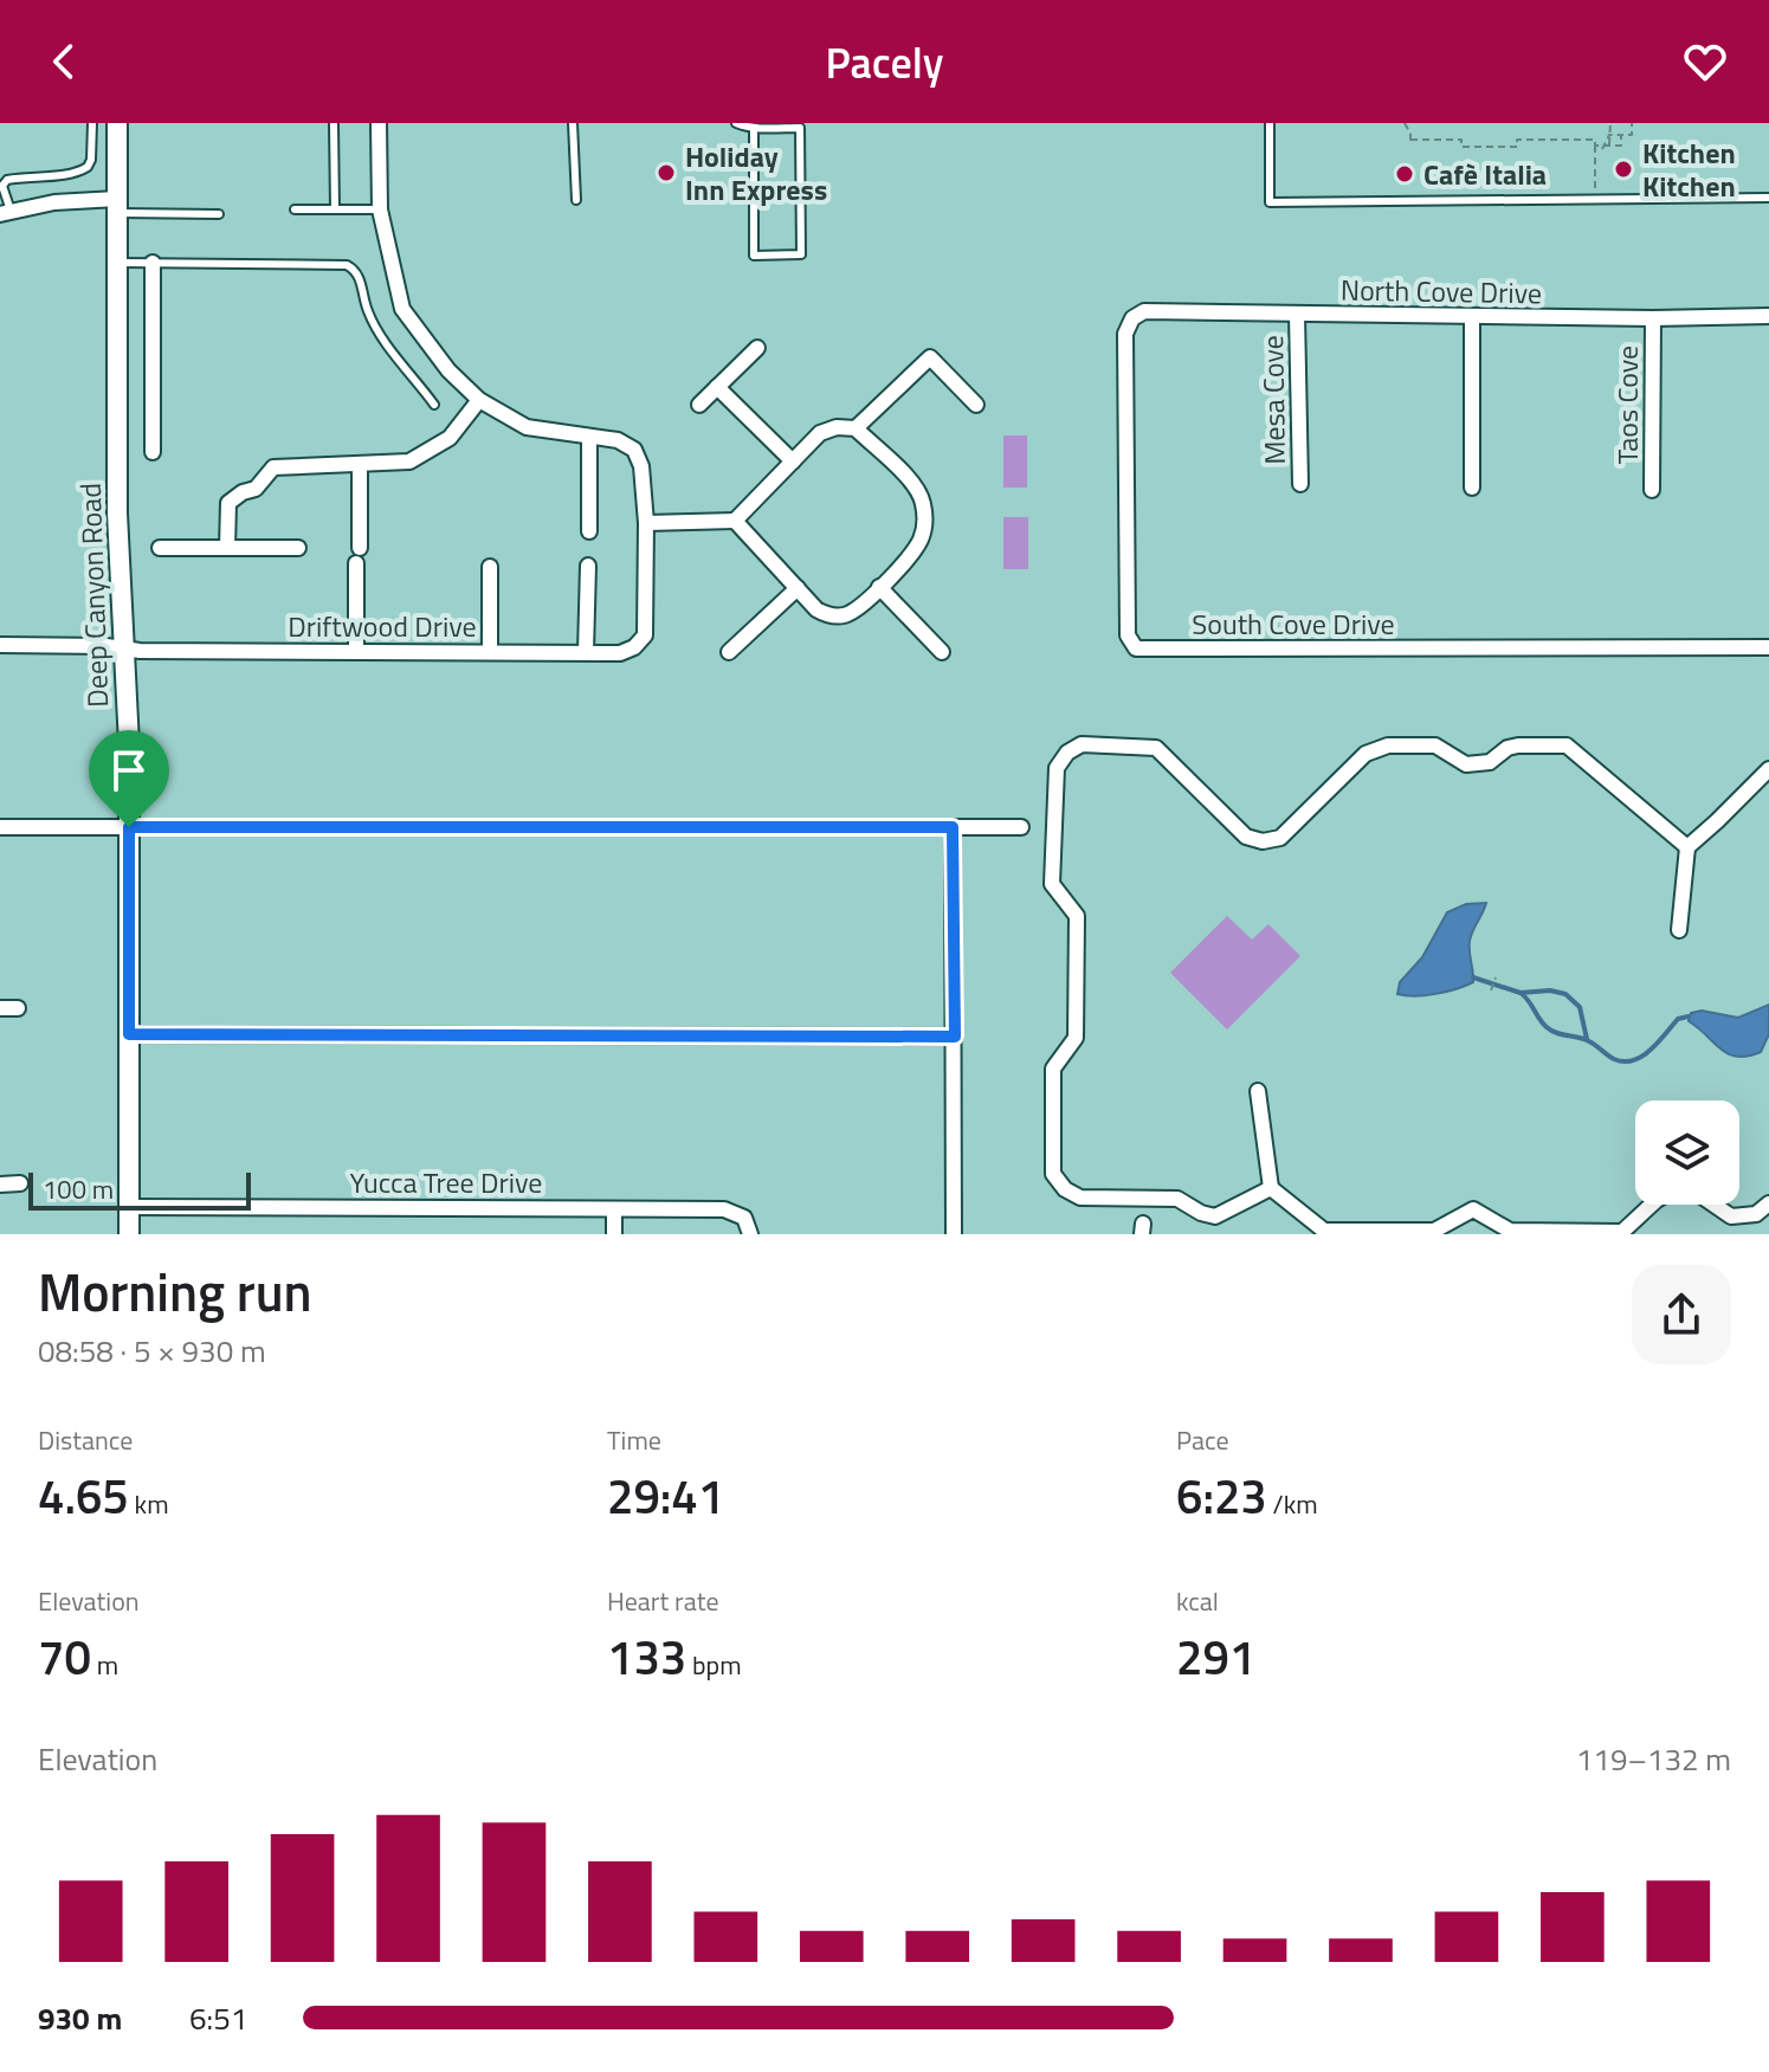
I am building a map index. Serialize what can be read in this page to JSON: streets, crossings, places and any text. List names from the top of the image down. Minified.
{"streets":{"street":["North Cove Drive","Mesa Cove","Taos Cove","Deep Canyon Road","South Cove Drive","Driftwood Drive","Yucca Tree Drive"]},"crossings":[["North Cove Drive","Mesa Cove"],["North Cove Drive","Taos Cove"],["North Cove Drive","South Cove Drive"],["Deep Canyon Road","Driftwood Drive"],["Deep Canyon Road","Yucca Tree Drive"]],"places":["Kitchen Kitchen","Holiday Inn Express","Cafè Italia"],"scale_bar":"100 m","page":{"header":"Pacely","scale":"100 m","heading":["Morning run","08:58 · 5 × 930 m"],"stats":[["Distance","4.65 km"],["Time","29:41"],["Pace","6:23 /km"],["Elevation","70 m"],["Heart rate","133 bpm"],["kcal","291"]],"chart":["Elevation","119–132 m"],"list":[{"name":"930 m","note":"6:51"}]}}
